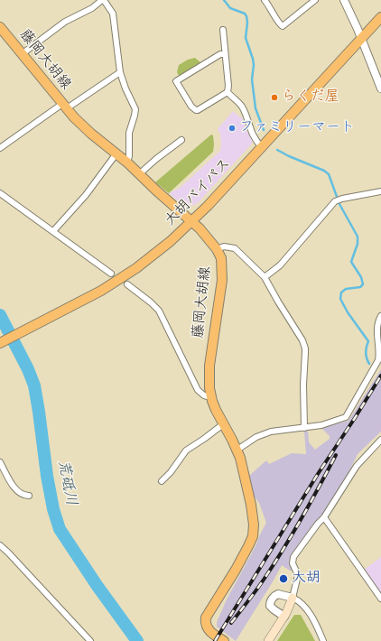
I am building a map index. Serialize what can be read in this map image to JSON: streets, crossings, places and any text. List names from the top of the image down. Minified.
{"streets":{"main road":["藤岡大胡線","大胡バイパス"]},"crossings":[["藤岡大胡線","大胡バイパス"]],"water":["荒砥川"],"places":["らくだ屋","ファミリーマート","大胡"]}
